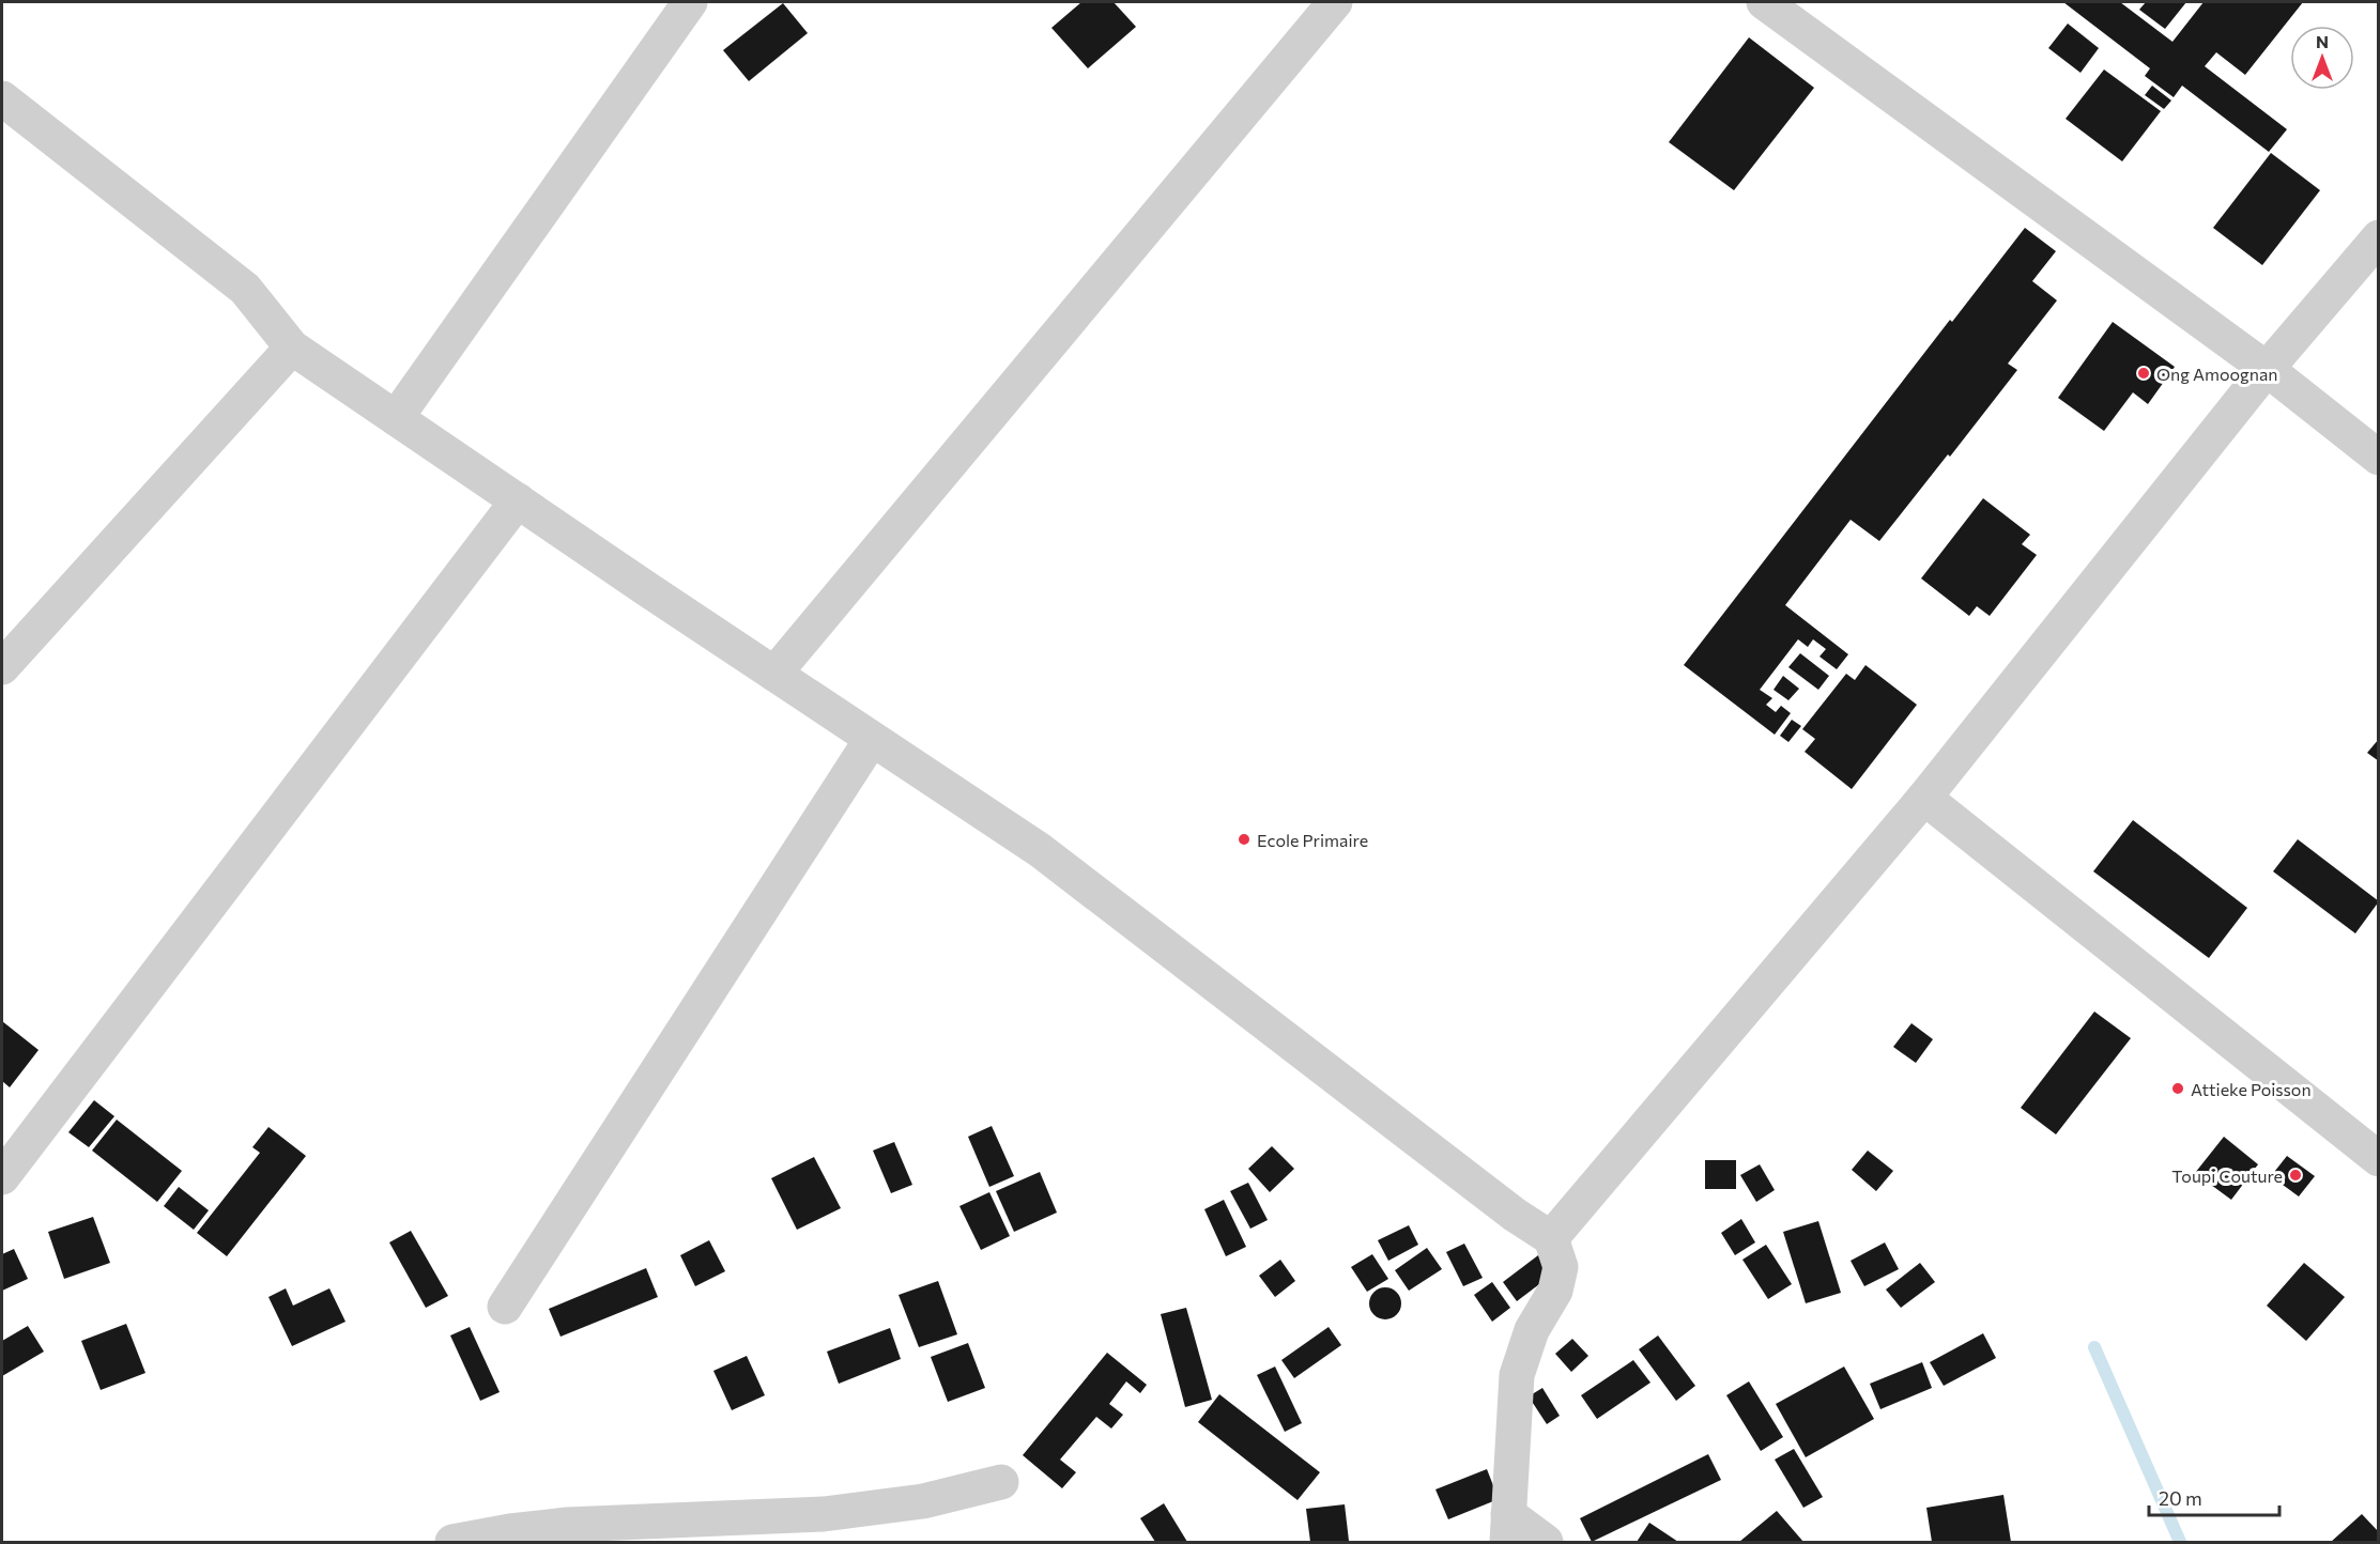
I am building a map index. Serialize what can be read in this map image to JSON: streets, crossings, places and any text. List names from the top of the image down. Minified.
{"places":["Ong Amoognan","Ecole Primaire","Attieke Poisson","Toupi Couture"],"scale_bar":"20 m","north":"top"}
